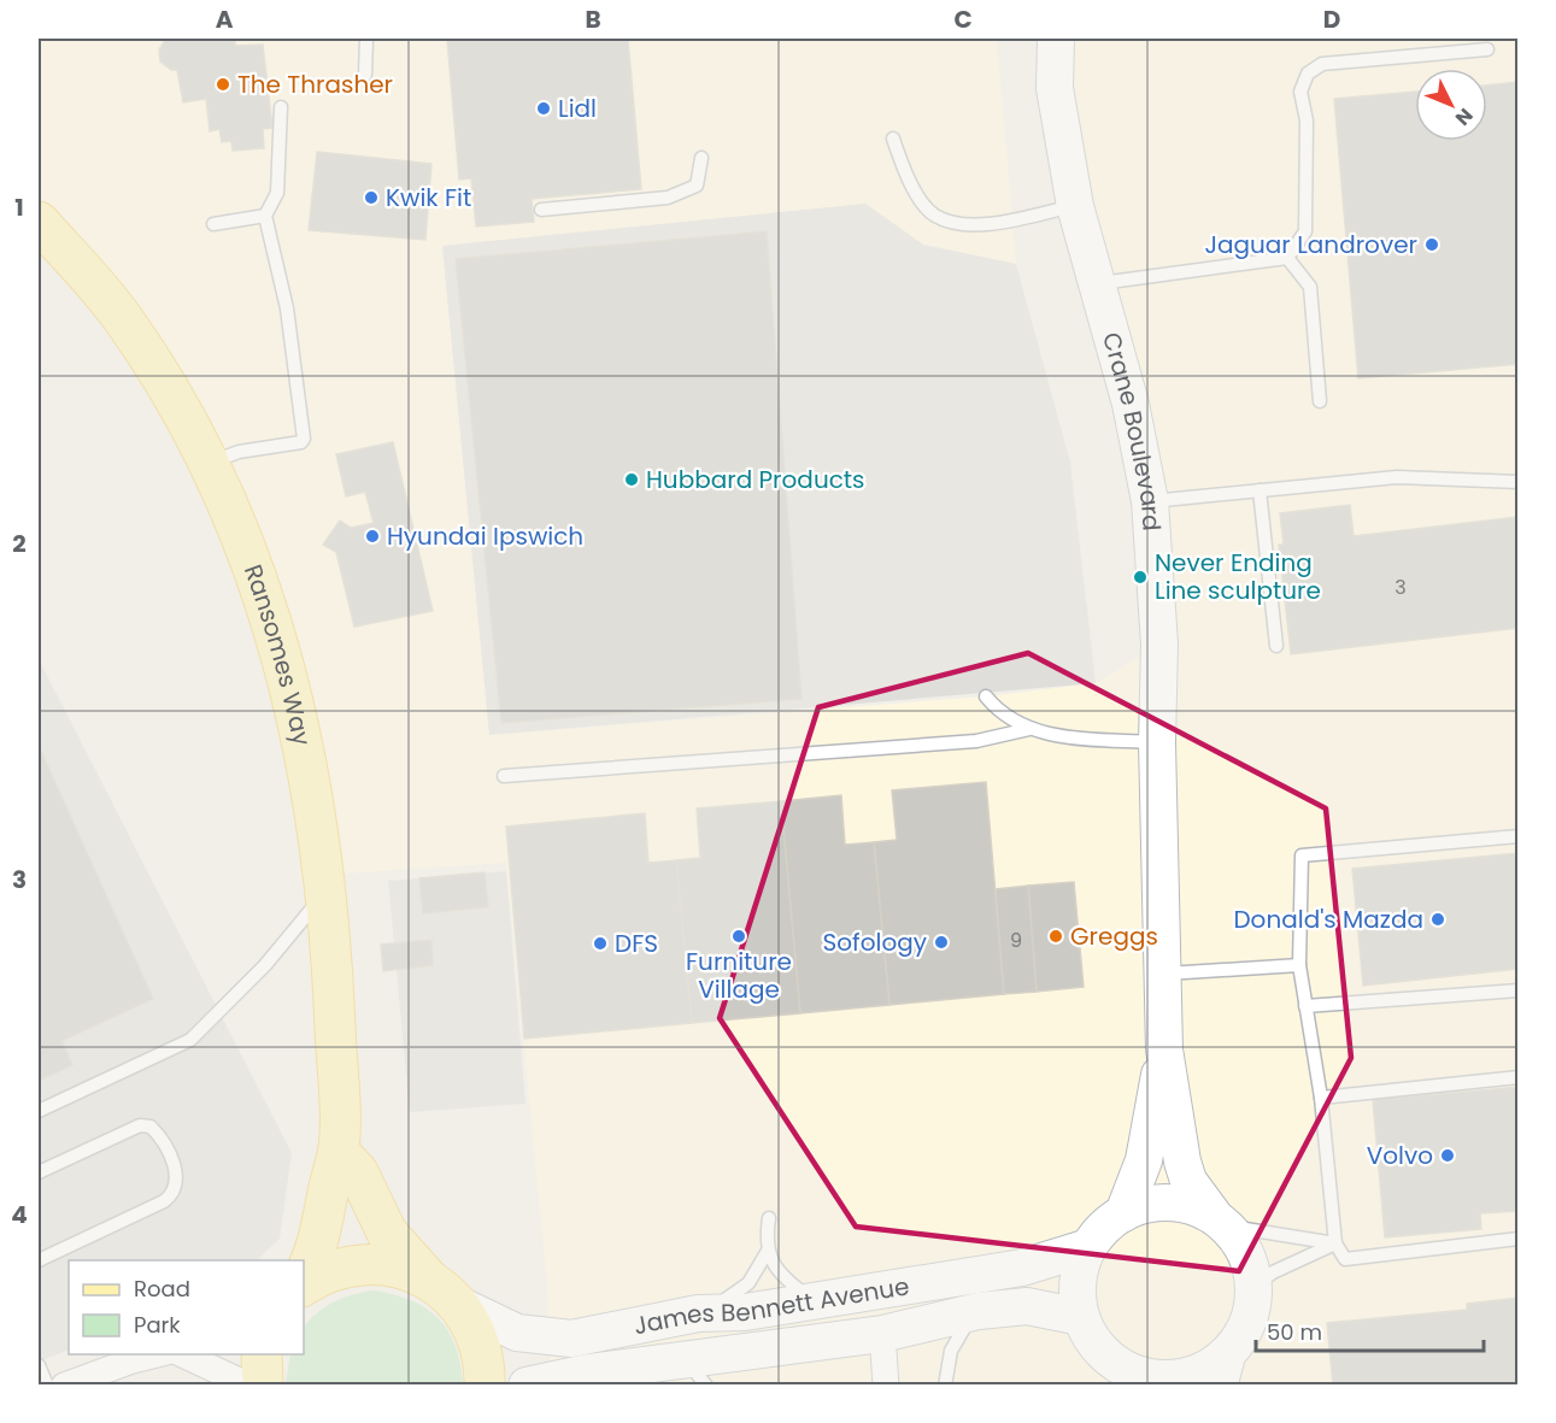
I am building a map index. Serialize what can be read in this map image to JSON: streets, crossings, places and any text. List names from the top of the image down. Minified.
{"streets":{"main road":["Ransomes Way"],"street":["Crane Boulevard","James Bennett Avenue"]},"crossings":[["Crane Boulevard","James Bennett Avenue"]],"places":["The Thrasher","Lidl","Kwik Fit","Jaguar Landrover","Hubbard Products","Hyundai Ipswich","Never Ending Line sculpture","Donald's Mazda","Furniture Village","Greggs","Sofology","DFS","Volvo"],"house_numbers":["3","9"],"legend":["Road","Park"],"scale_bar":"50 m","north":"bottom right","grid":{"columns":["A","B","C","D"],"rows":["1","2","3","4"]}}
